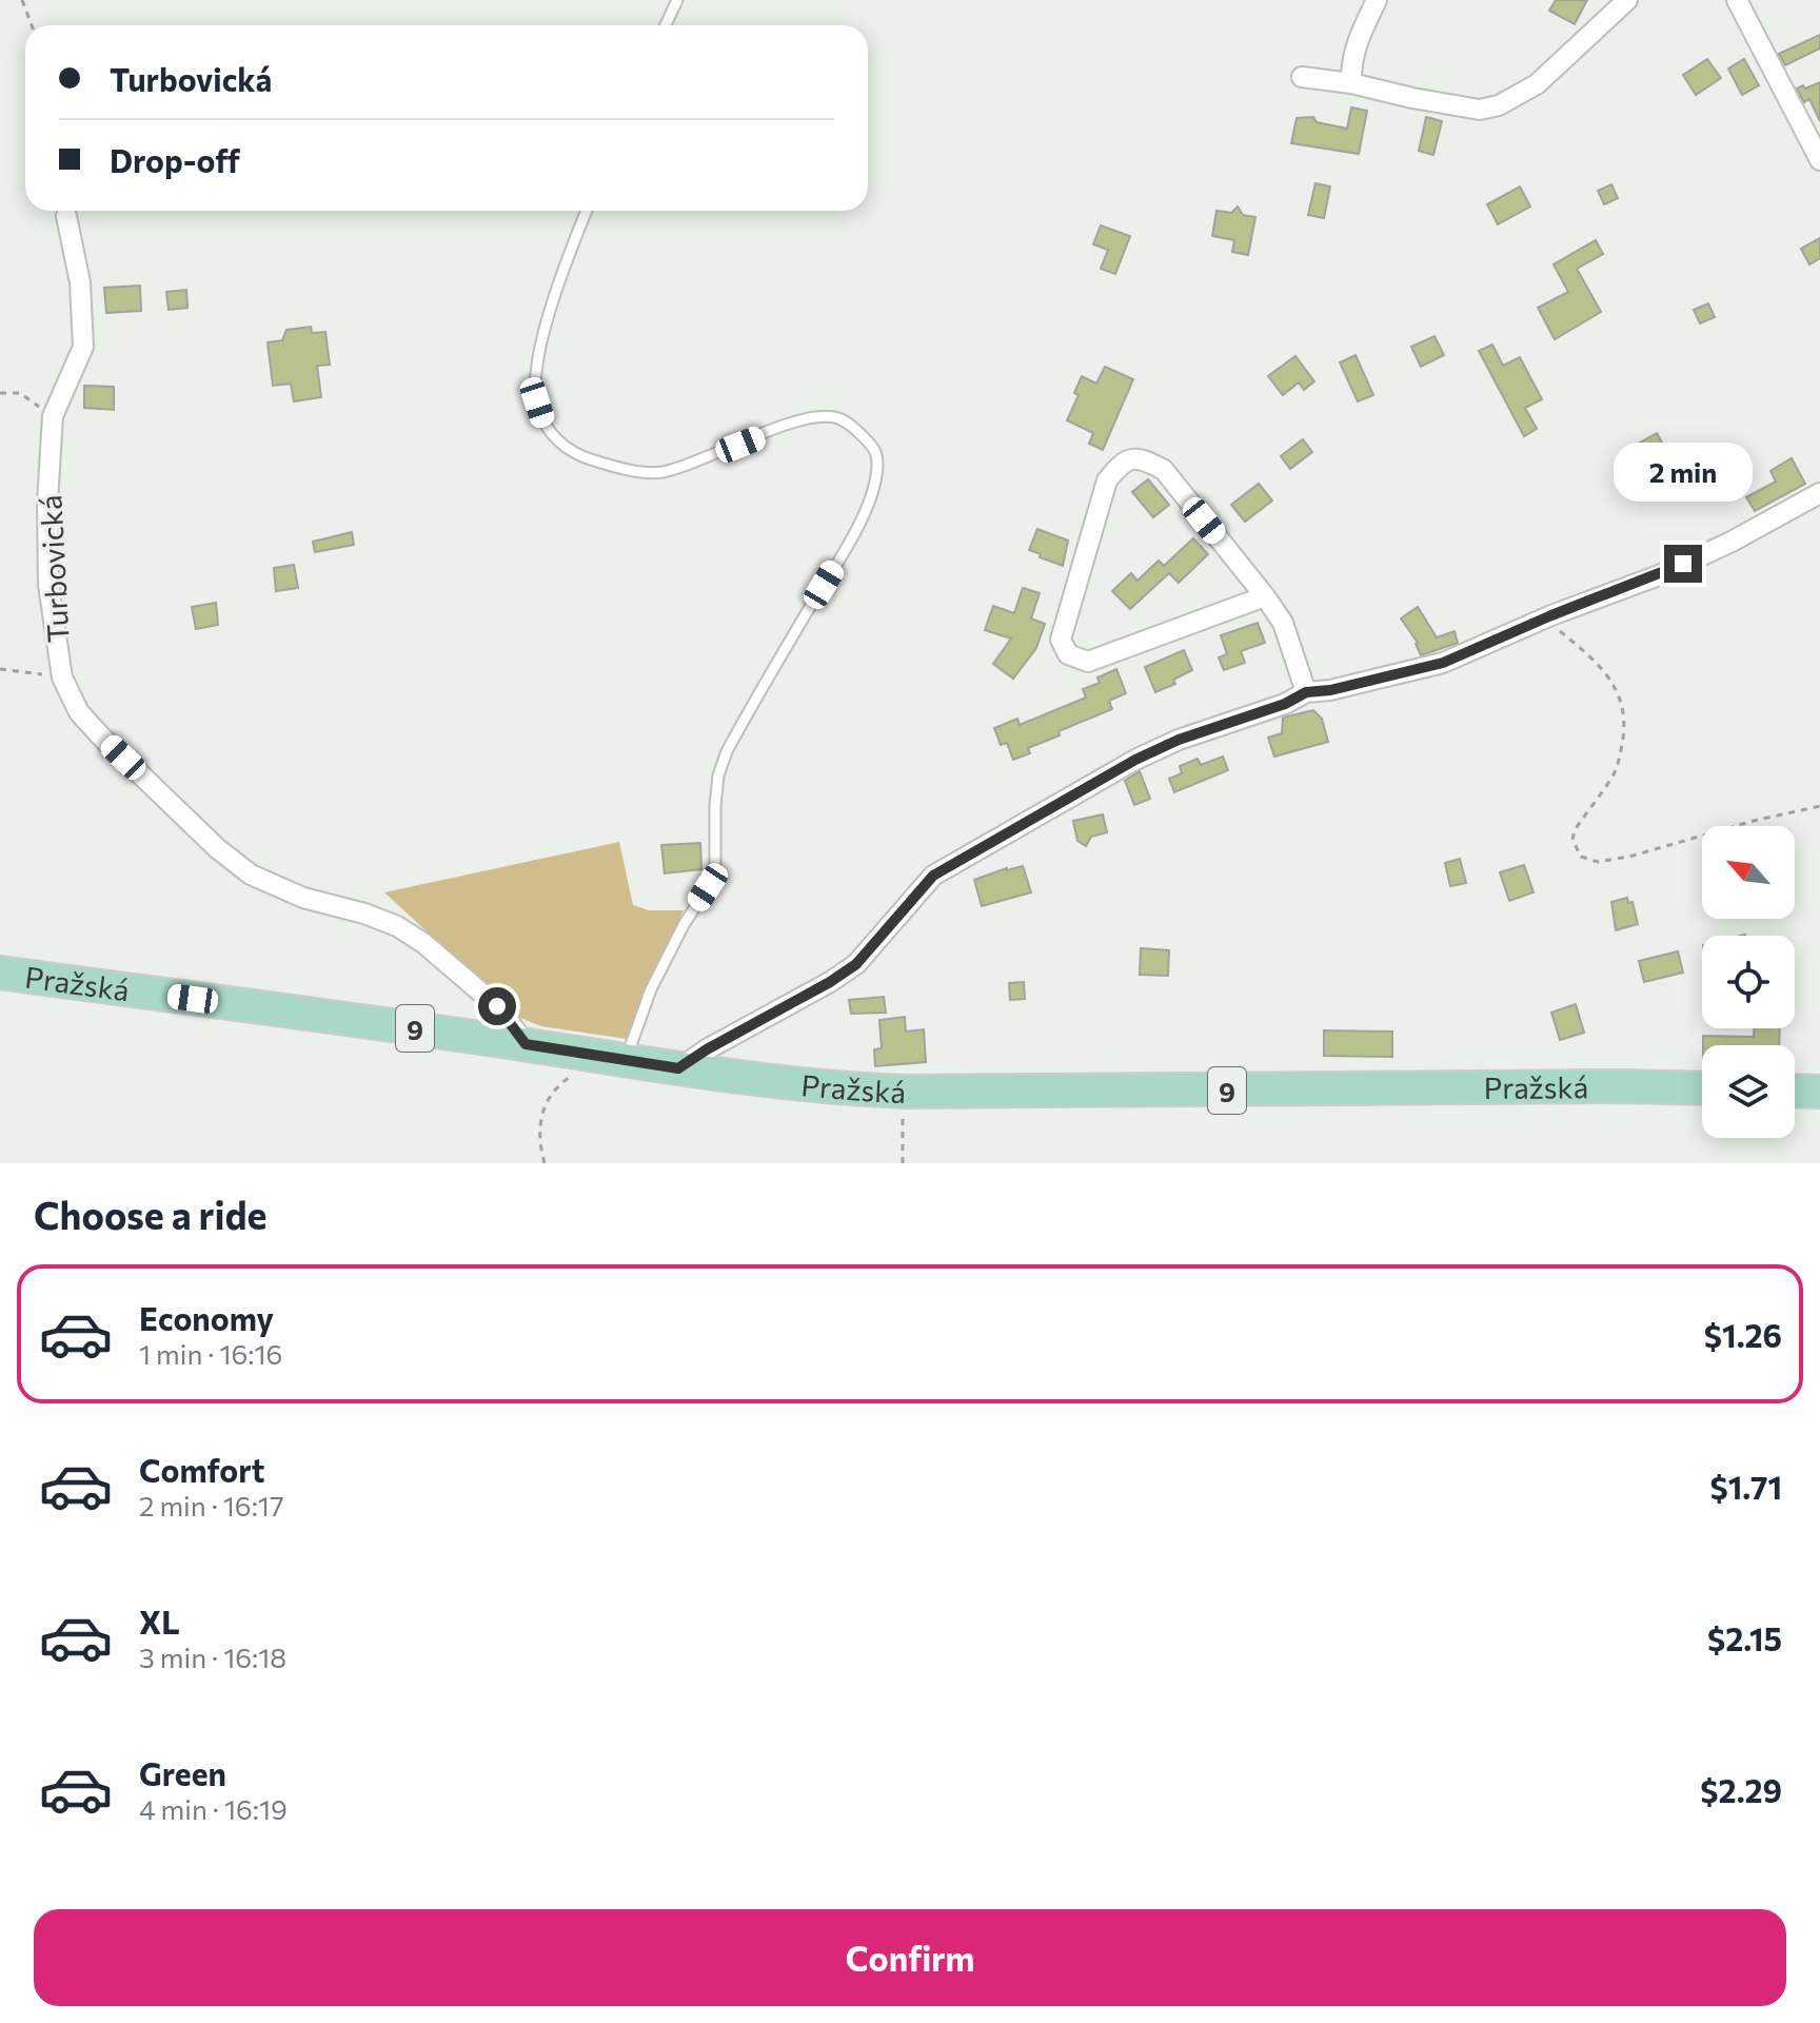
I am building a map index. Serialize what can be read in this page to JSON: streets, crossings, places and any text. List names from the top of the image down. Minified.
{"streets":{"main road":["Pražská","9"],"street":["Turbovická"]},"crossings":[["Turbovická","Pražská"]],"north":"top left","page":{"banner":["Turbovická","Drop-off"],"bubble":"2 min","heading":"Choose a ride","list":[{"name":"Economy","note":"1 min · 16:16","value":"$1.26"},{"name":"Comfort","note":"2 min · 16:17","value":"$1.71"},{"name":"XL","note":"3 min · 16:18","value":"$2.15"},{"name":"Green","note":"4 min · 16:19","value":"$2.29"}],"buttons":"Confirm"}}
